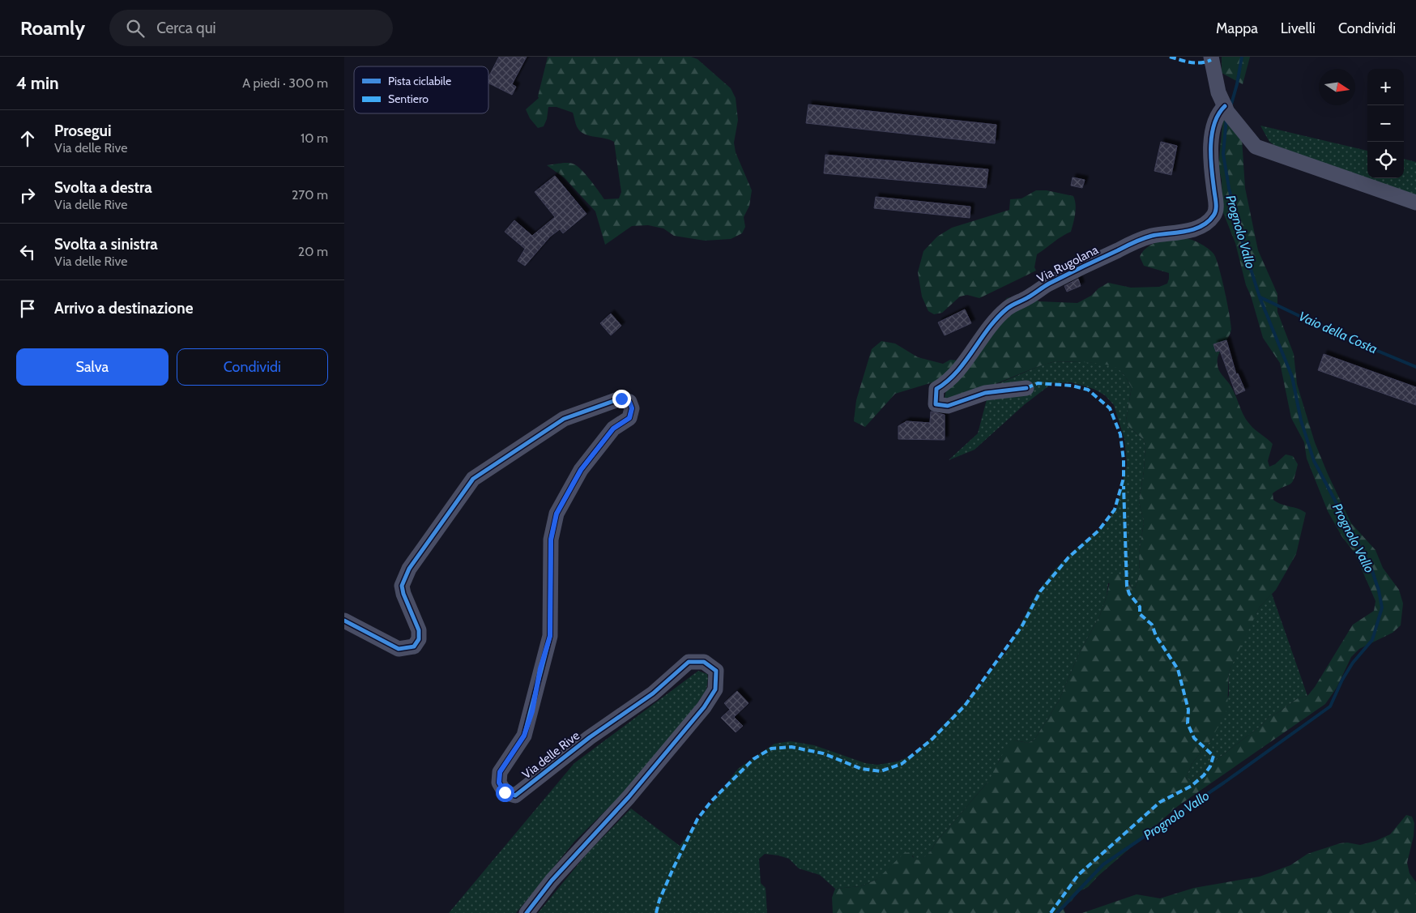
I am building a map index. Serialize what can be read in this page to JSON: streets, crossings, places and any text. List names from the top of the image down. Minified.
{"streets":{"street":["Via Rugolana","Via delle Rive"]},"water":["Prognolo Vallo","Vaio della Costa"],"legend":["Pista ciclabile","Sentiero"],"north":"right","page":{"header":"Roamly","search":"Cerca qui","nav":["Mappa","Livelli","Condividi"],"heading":["4 min","A piedi · 300 m"],"map_buttons":["+","−"],"list":[["Prosegui","Via delle Rive","10 m"],["Svolta a destra","Via delle Rive","270 m"],["Svolta a sinistra","Via delle Rive","20 m"],"Arrivo a destinazione"],"buttons":["Salva","Condividi"]}}
